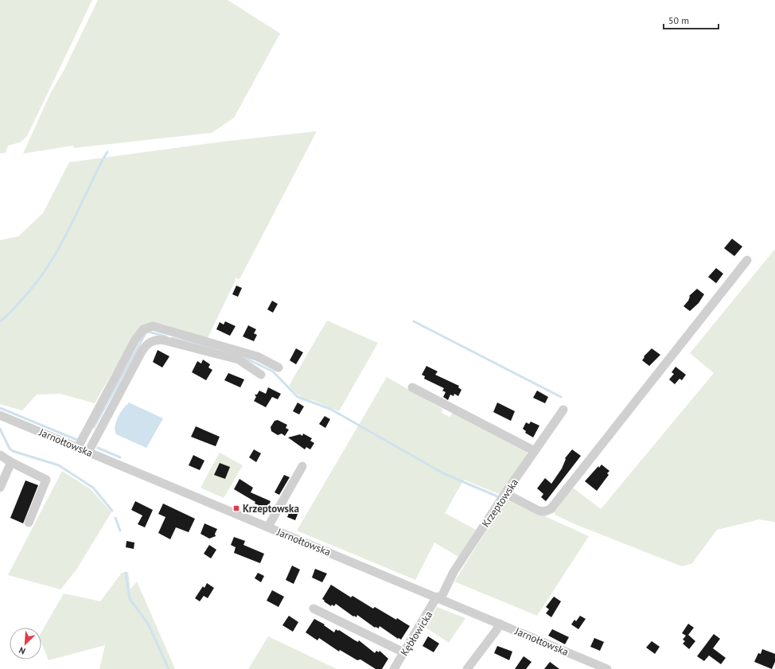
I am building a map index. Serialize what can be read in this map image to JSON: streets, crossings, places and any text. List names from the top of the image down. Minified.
{"streets":{"street":["Jarnołtowska","Krzeptowska","Kębłowicka"]},"crossings":[["Jarnołtowska","Krzeptowska"],["Jarnołtowska","Kębłowicka"],["Krzeptowska","Kębłowicka"]],"places":{"transit":["Krzeptowska"]},"scale_bar":"50 m","north":"bottom left"}
